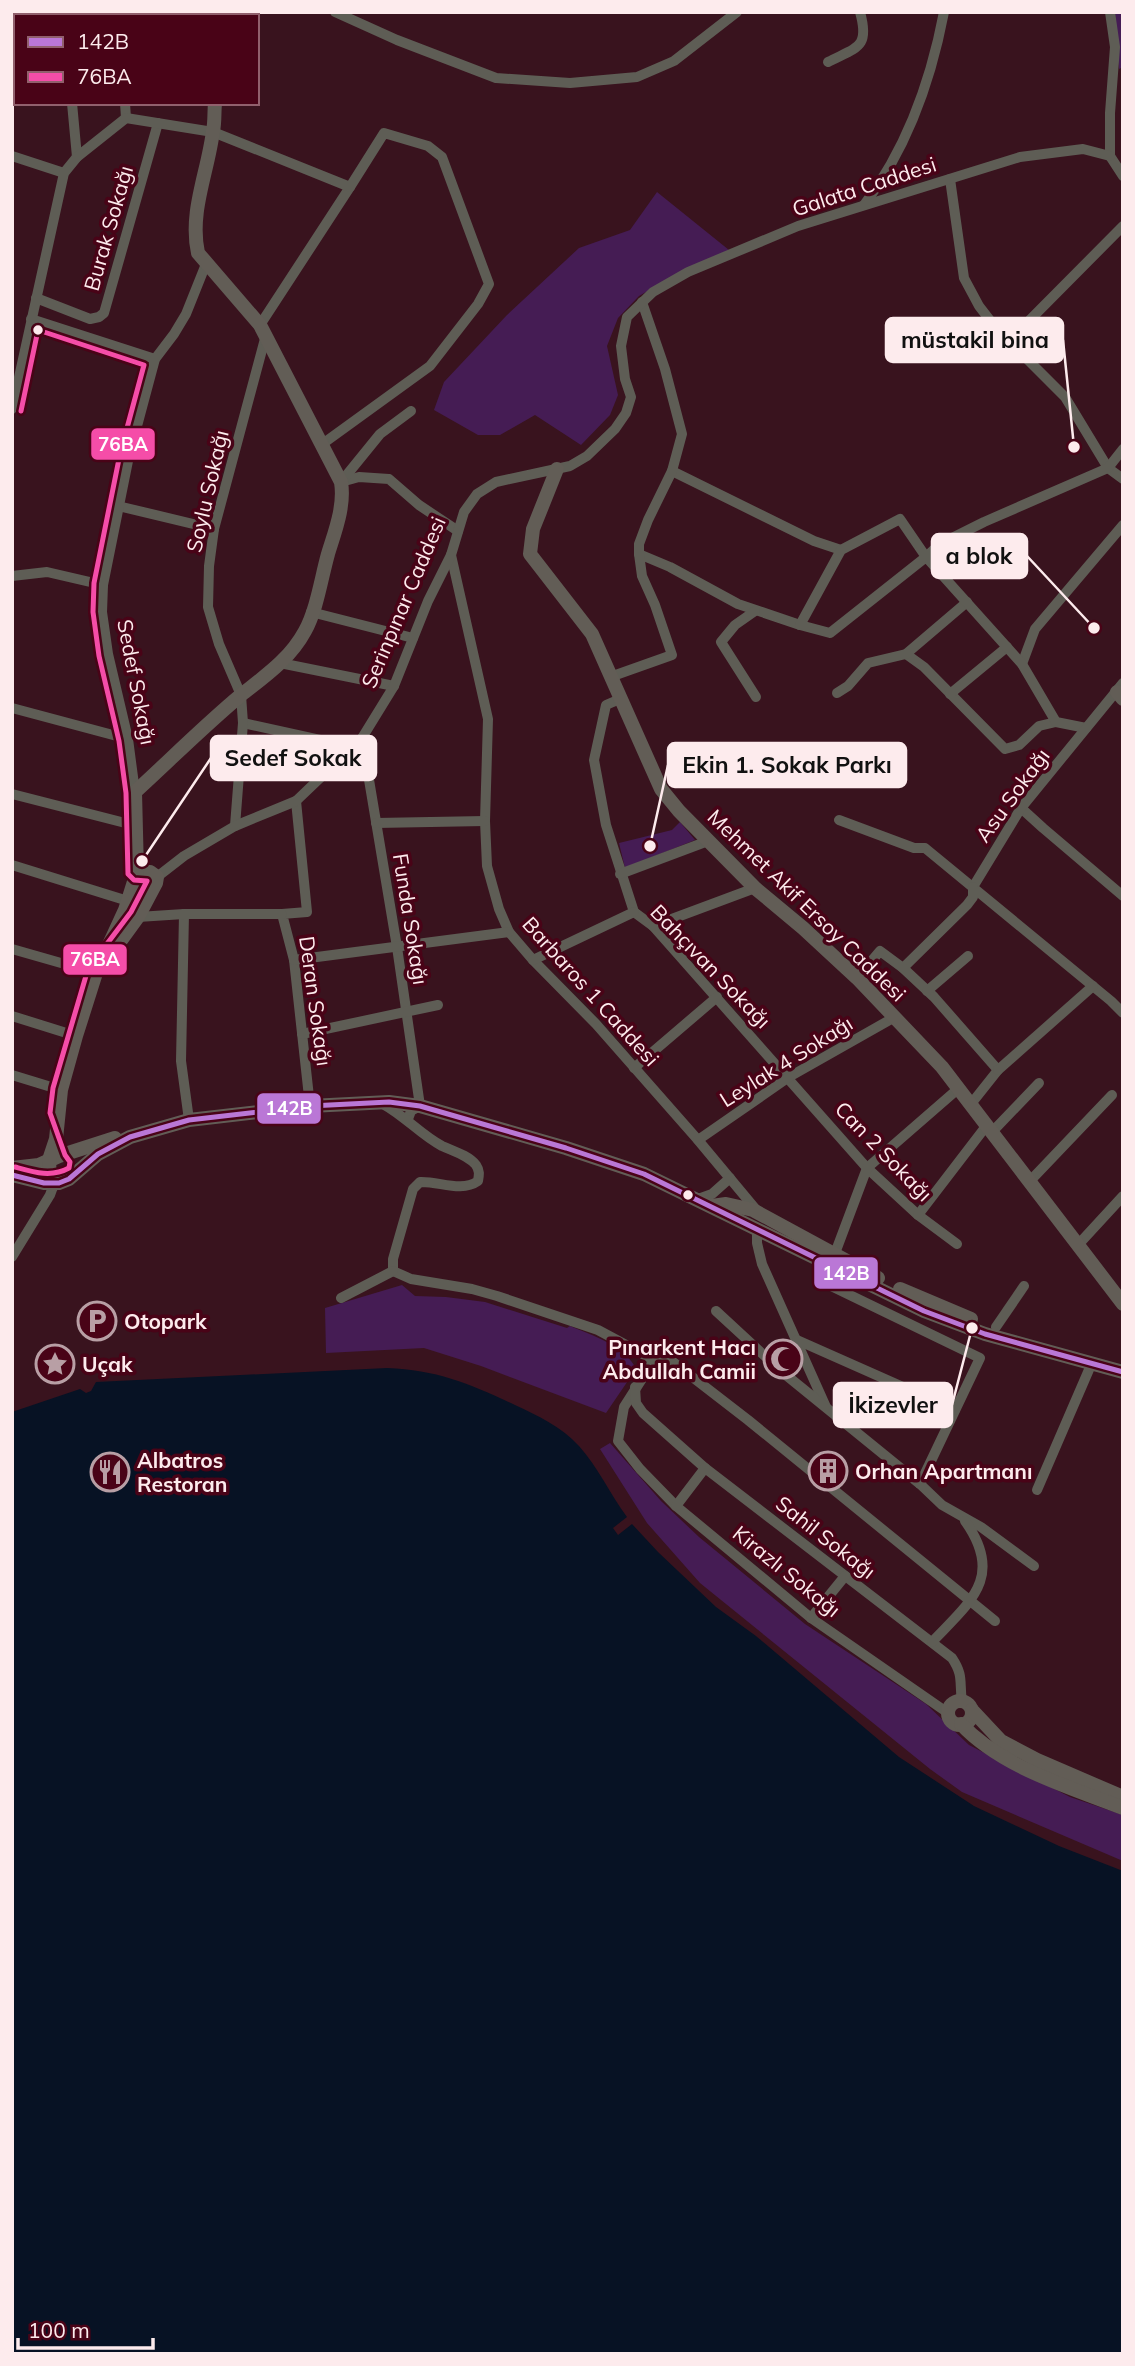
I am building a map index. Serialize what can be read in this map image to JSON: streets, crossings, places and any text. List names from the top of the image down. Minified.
{"streets":{"street":["Galata Caddesi","Burak Sokağı","Soylu Sokağı","Serinpınar Caddesi","Sedef Sokağı","Asu Sokağı","Mehmet Akif Ersoy Caddesi","Funda Sokağı","Bahçıvan Sokağı","Barbaros 1 Caddesi","Deran Sokağı","Leylak 4 Sokağı","Can 2 Sokağı","Sahil Sokağı","Kirazlı Sokağı"]},"crossings":[["Serinpınar Caddesi","Mehmet Akif Ersoy Caddesi"],["Serinpınar Caddesi","Funda Sokağı"],["Serinpınar Caddesi","Barbaros 1 Caddesi"],["Serinpınar Caddesi","Deran Sokağı"],["Mehmet Akif Ersoy Caddesi","Leylak 4 Sokağı"],["Bahçıvan Sokağı","Leylak 4 Sokağı"],["Bahçıvan Sokağı","Can 2 Sokağı"],["Barbaros 1 Caddesi","Leylak 4 Sokağı"],["Leylak 4 Sokağı","Can 2 Sokağı"],["Sahil Sokağı","Kirazlı Sokağı"]],"places":{"other":["müstakil bina","a blok","Ekin 1. Sokak Parkı","Sedef Sokak","İkizevler"],"parking":["Otopark"],"mosque":["Pınarkent Hacı Abdullah Camii"],"place":["Uçak"],"building":["Orhan Apartmanı"],"restaurant":["Albatros Restoran"]},"lines":["transit line 76BA","transit line 142B"],"legend":["142B","76BA"],"scale_bar":"100 m"}
